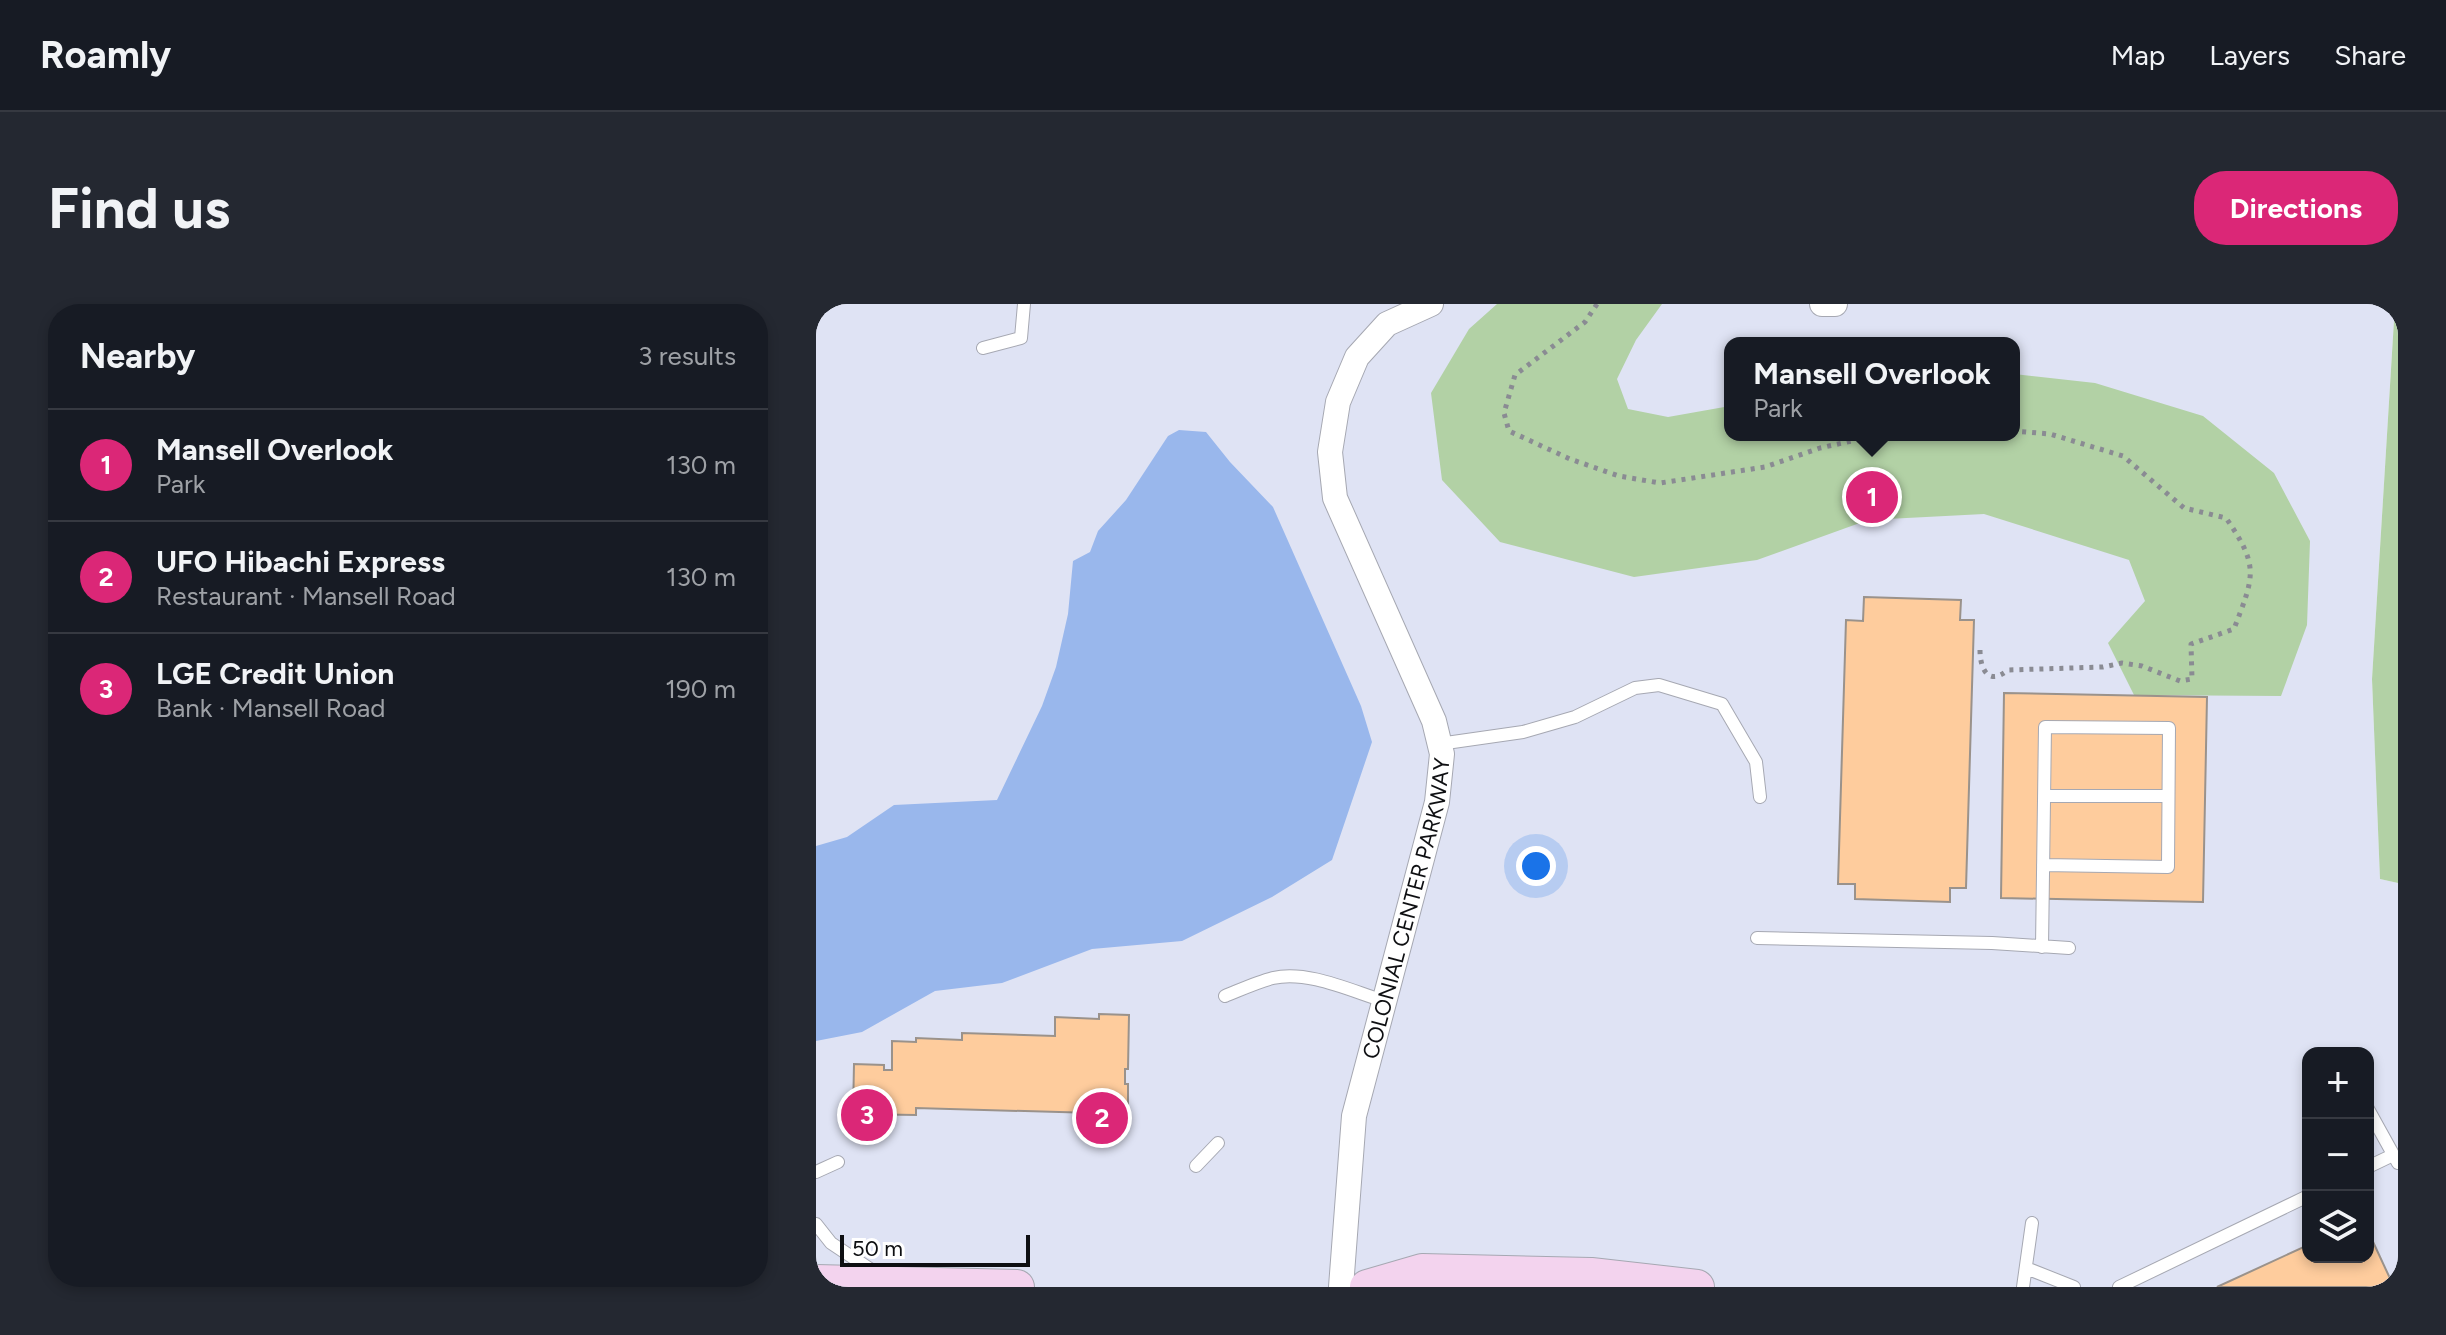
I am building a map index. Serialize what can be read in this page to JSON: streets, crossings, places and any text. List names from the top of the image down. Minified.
{"streets":{"street":["COLONIAL CENTER PARKWAY"]},"scale_bar":"50 m","page":{"header":"Roamly","nav":["Map","Layers","Share"],"buttons":"Directions","title":"Find us","heading":["Nearby","3 results"],"popup":["Mansell Overlook","Park"],"list":[{"mark":"1","name":"Mansell Overlook","note":"Park","value":"130 m"},{"mark":"2","name":"UFO Hibachi Express","note":"Restaurant · Mansell Road","value":"130 m"},{"mark":"3","name":"LGE Credit Union","note":"Bank · Mansell Road","value":"190 m"}],"pins":["1","3","2"],"map_buttons":["+","−"],"scale":"50 m"}}
